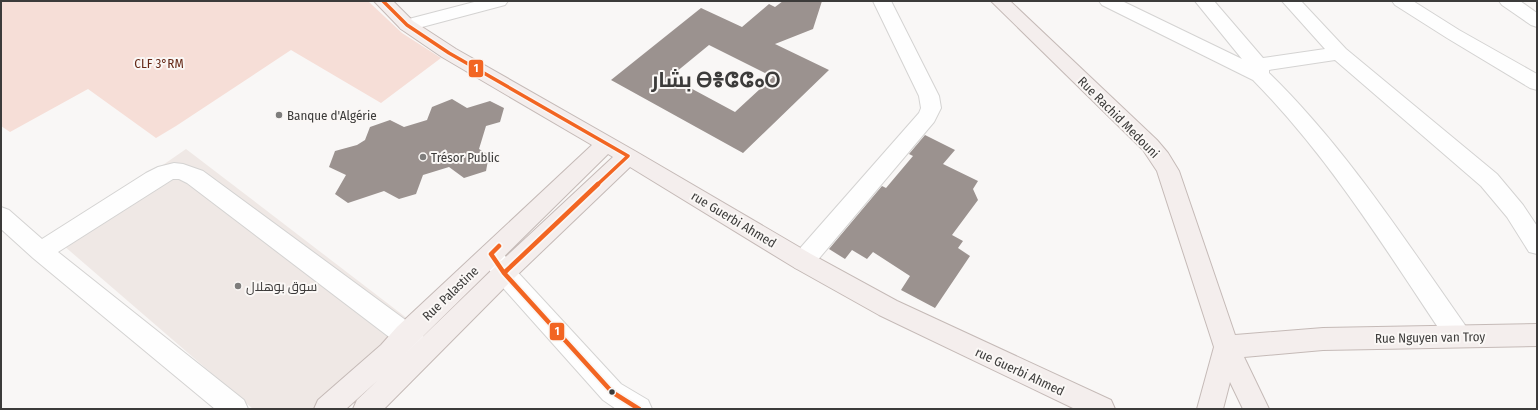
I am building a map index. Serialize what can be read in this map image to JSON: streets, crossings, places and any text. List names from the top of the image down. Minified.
{"streets":{"main road":["Rue Rachid Medouni","rue Guerbi Ahmed","Rue Palastine","Rue Nguyen van Troy"]},"crossings":[["Rue Rachid Medouni","Rue Nguyen van Troy"],["rue Guerbi Ahmed","Rue Palastine"]],"districts":["بشار ⴱⴻⵛⵛⴰⵔ"],"parks":["CLF 3°RM"],"places":["Banque d'Algérie","Trésor Public","سوق بوهلال"],"lines":["transit line 1"]}
